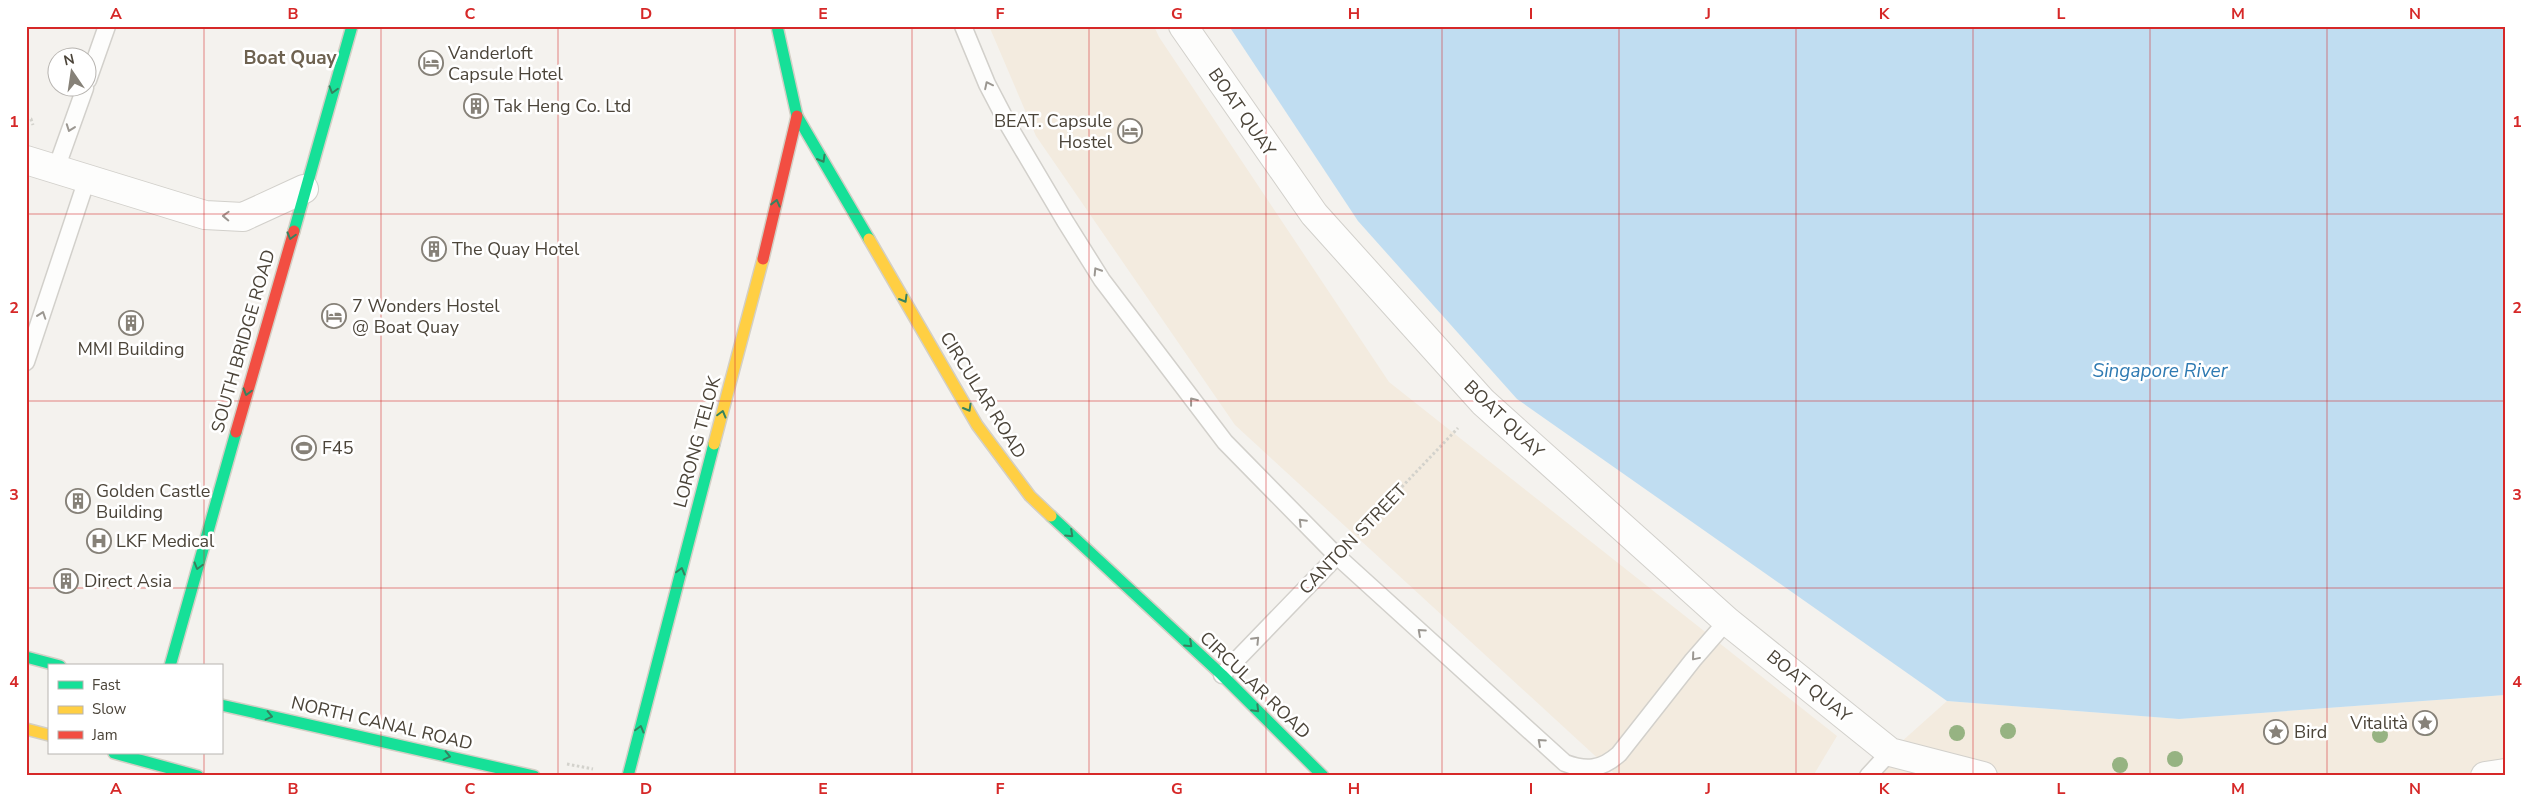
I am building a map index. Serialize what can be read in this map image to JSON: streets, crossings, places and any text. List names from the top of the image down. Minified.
{"streets":{"street":["BOAT QUAY","SOUTH BRIDGE ROAD","CIRCULAR ROAD","LORONG TELOK","NORTH CANAL ROAD"],"lane":["CANTON STREET"]},"crossings":[["BOAT QUAY","CANTON STREET"],["CIRCULAR ROAD","LORONG TELOK"],["CIRCULAR ROAD","CANTON STREET"]],"one_way":["SOUTH BRIDGE ROAD","CIRCULAR ROAD","LORONG TELOK","CANTON STREET","NORTH CANAL ROAD"],"districts":["Boat Quay"],"water":["Singapore River"],"places":{"hotel":["Vanderloft Capsule Hotel","BEAT. Capsule Hostel","7 Wonders Hostel @ Boat Quay"],"building":["Tak Heng Co. Ltd","The Quay Hotel","MMI Building","Golden Castle Building","Direct Asia"],"sports":["F45"],"hospital":["LKF Medical"],"place":["Vitalità","Bird"]},"legend":["Fast","Slow","Jam"],"north":"top","grid":{"columns":["A","B","C","D","E","F","G","H","I","J","K","L","M","N"],"rows":["1","2","3","4"]}}
